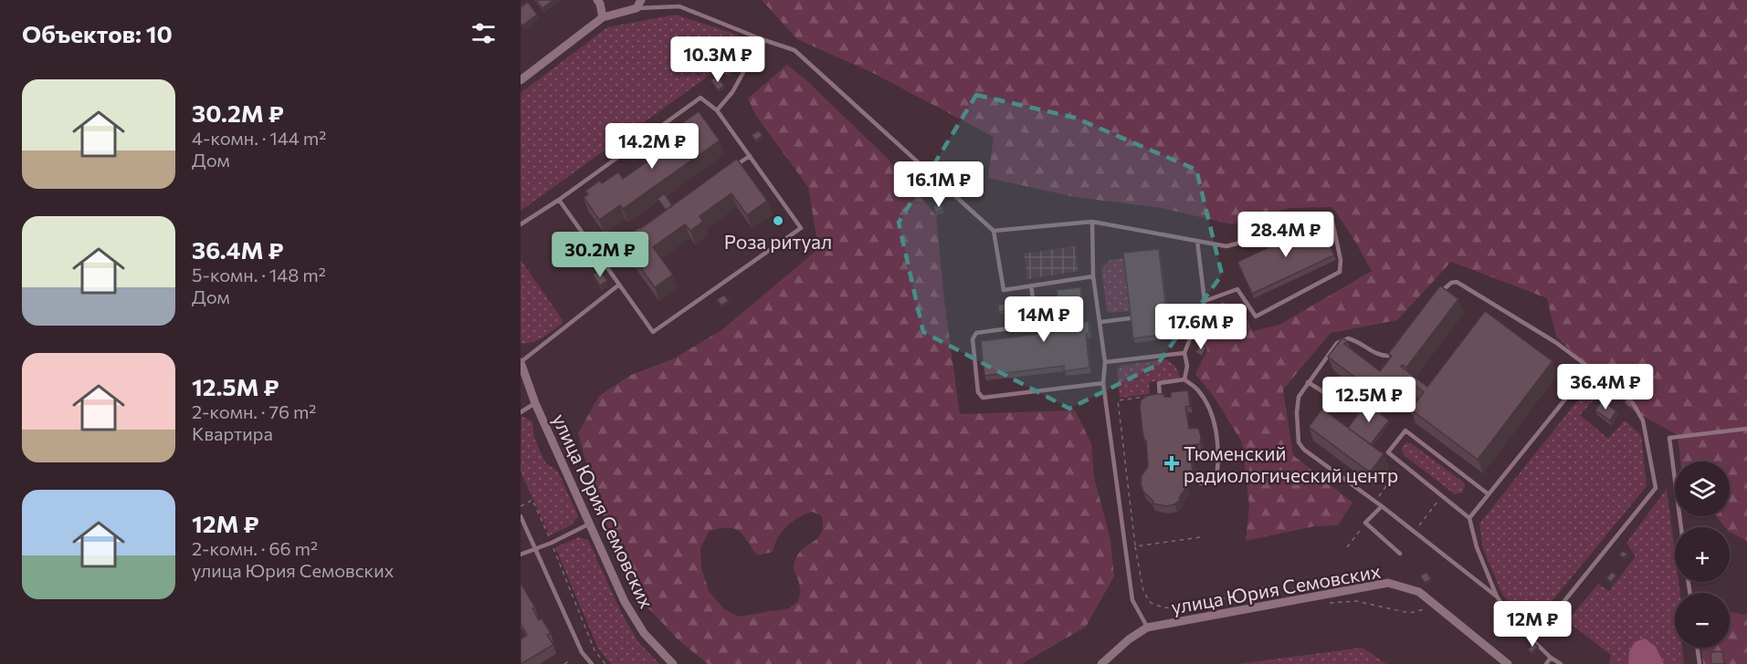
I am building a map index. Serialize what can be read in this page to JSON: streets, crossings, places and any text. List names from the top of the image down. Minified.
{"streets":{"street":["улица Юрия Семовских"]},"places":{"other":["Роза ритуал"],"health":["Тюменский радиологический центр"]},"page":{"heading":"Объектов: 10","price":["10.3M ₽","14.2M ₽","16.1M ₽","28.4M ₽","30.2M ₽","14M ₽","17.6M ₽","36.4M ₽","12.5M ₽","12M ₽"],"list":[{"name":"30.2M ₽","note":"4-комн. · 144 m² · Дом"},{"name":"36.4M ₽","note":"5-комн. · 148 m² · Дом"},{"name":"12.5M ₽","note":"2-комн. · 76 m² · Квартира"},{"name":"12M ₽","note":"2-комн. · 66 m² · улица Юрия Семовских"}],"map_buttons":["+","−"]}}
